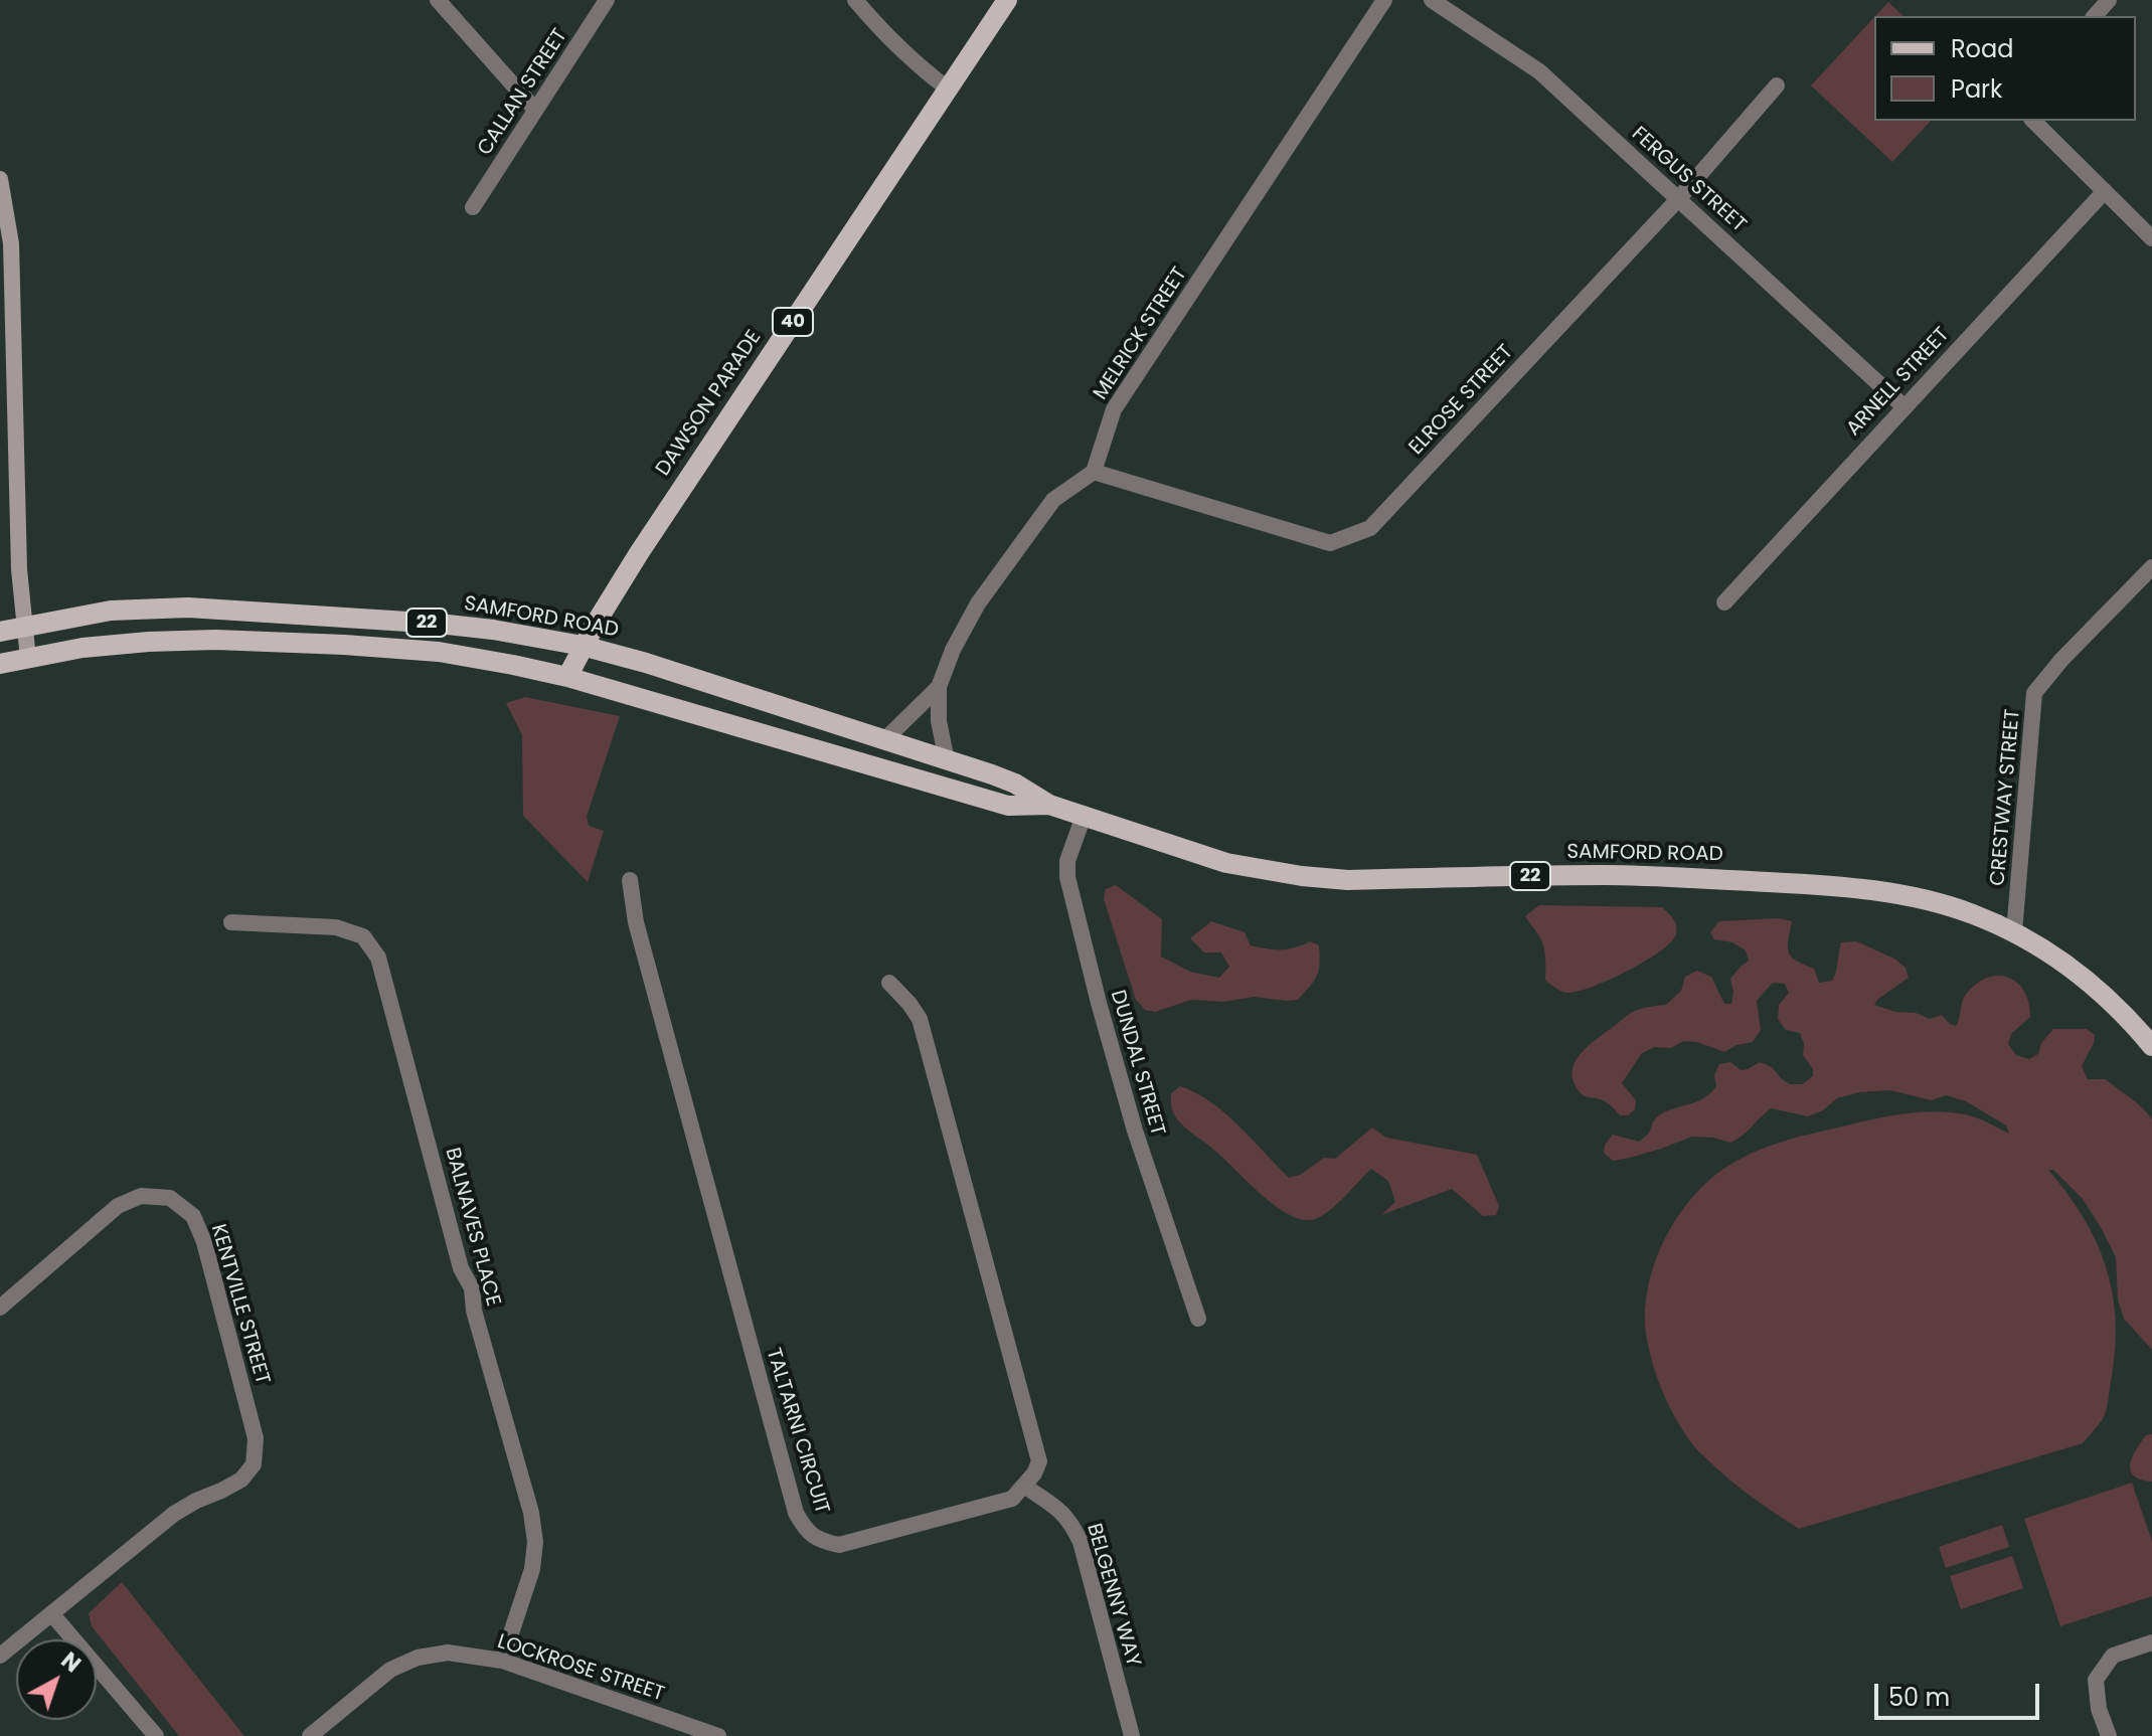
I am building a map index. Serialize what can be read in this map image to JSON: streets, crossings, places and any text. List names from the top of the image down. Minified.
{"streets":{"main road":["40","DAWSON PARADE","SAMFORD ROAD","22"],"street":["CALLAN STREET","FERGUS STREET","MELRICK STREET","ARNELL STREET","ELROSE STREET","CRESTWAY STREET","DUNDAL STREET","BALNAVES PLACE","KENTVILLE STREET","TALTARNI CIRCUIT","BELGENNY WAY","LOCKROSE STREET"]},"crossings":[["FERGUS STREET","ARNELL STREET"],["FERGUS STREET","ELROSE STREET"],["MELRICK STREET","ELROSE STREET"],["DAWSON PARADE","SAMFORD ROAD"],["SAMFORD ROAD","CRESTWAY STREET"],["SAMFORD ROAD","DUNDAL STREET"],["BALNAVES PLACE","LOCKROSE STREET"],["TALTARNI CIRCUIT","BELGENNY WAY"]],"legend":["Road","Park"],"scale_bar":"50 m","north":"top right"}
